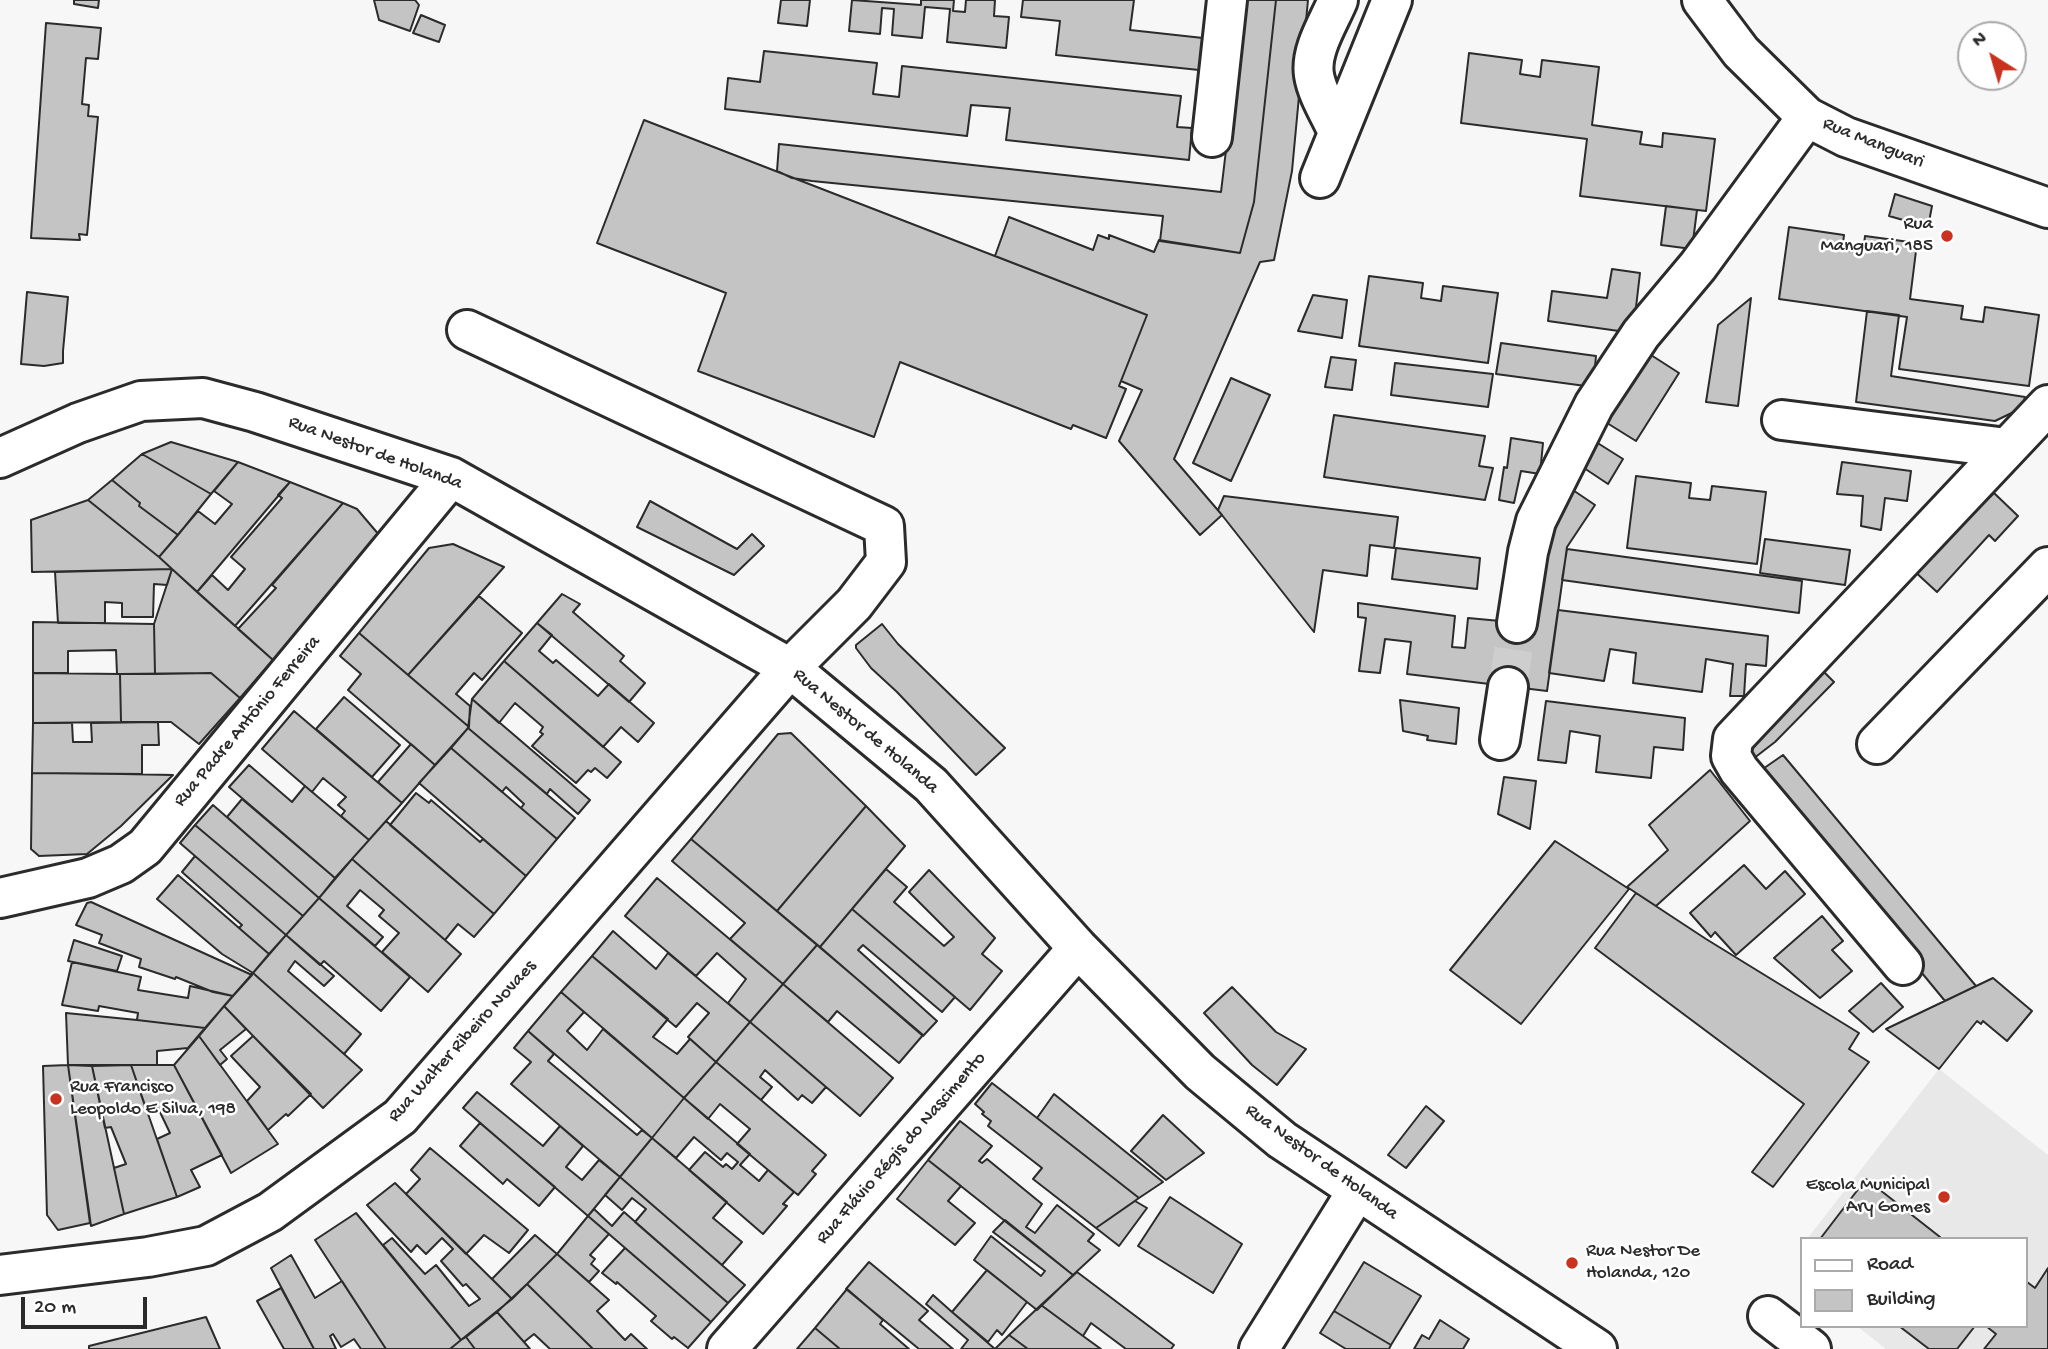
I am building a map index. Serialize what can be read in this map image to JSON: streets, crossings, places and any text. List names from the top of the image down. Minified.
{"streets":{"street":["Rua Manguari","Rua Nestor de Holanda","Rua Padre Antônio Ferreira","Rua Walter Ribeiro Novaes","Rua Flávio Régis do Nascimento"]},"crossings":[["Rua Nestor de Holanda","Rua Padre Antônio Ferreira"],["Rua Nestor de Holanda","Rua Walter Ribeiro Novaes"],["Rua Nestor de Holanda","Rua Flávio Régis do Nascimento"]],"places":["Rua Manguari, 185","Rua Francisco Leopoldo E Silva, 198","Escola Municipal Ary Gomes","Rua Nestor De Holanda, 120"],"legend":["Road","Building"],"scale_bar":"20 m","north":"top left"}
